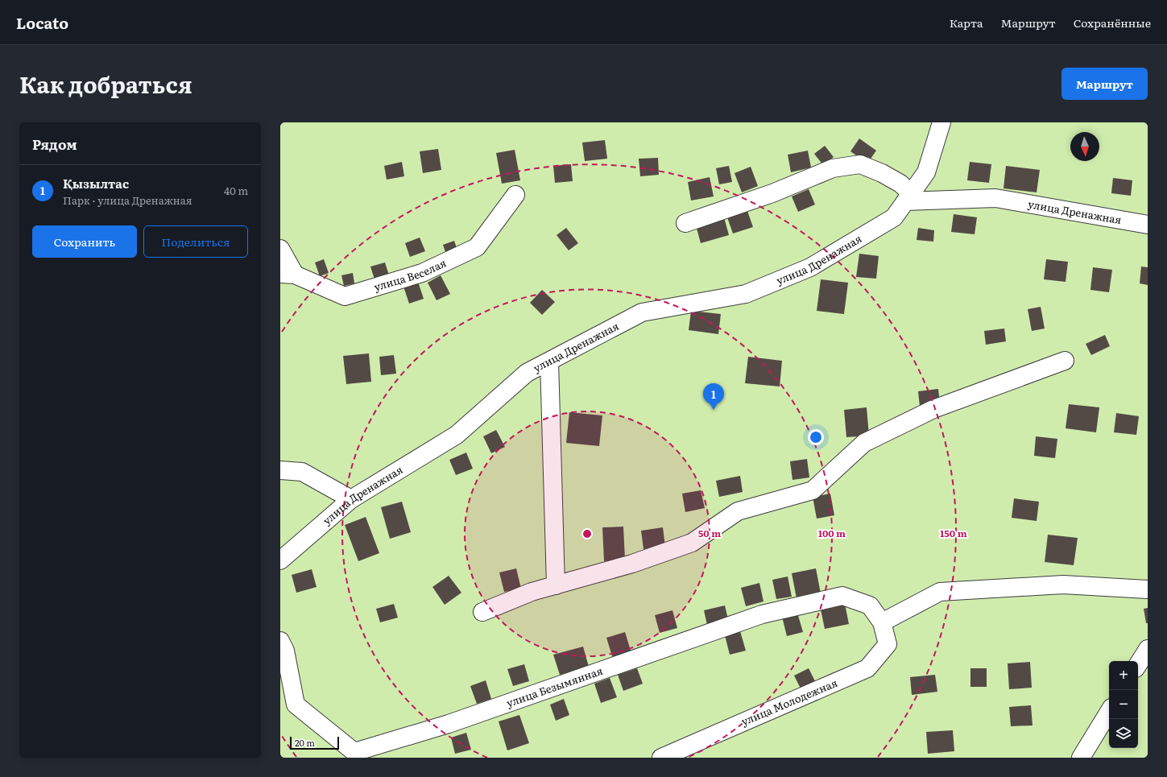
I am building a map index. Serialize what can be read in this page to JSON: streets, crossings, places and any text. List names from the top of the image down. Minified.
{"streets":{"street":["улица Дренажная","улица Веселая","улица Безымянная","улица Молодежная"]},"crossings":[["улица Безымянная","улица Молодежная"]],"scale_bar":"20 m","north":"bottom","page":{"header":"Locato","nav":["Карта","Маршрут","Сохранённые"],"title":"Как добраться","buttons":["Маршрут",["Сохранить","Поделиться"]],"heading":"Рядом","list":[{"mark":"1","name":"Қызылтас","note":"Парк · улица Дренажная","value":"40 m"}],"pins":"1","map_buttons":["+","−"],"scale":"20 m"},"rings":["50 m","100 m","150 m"]}
